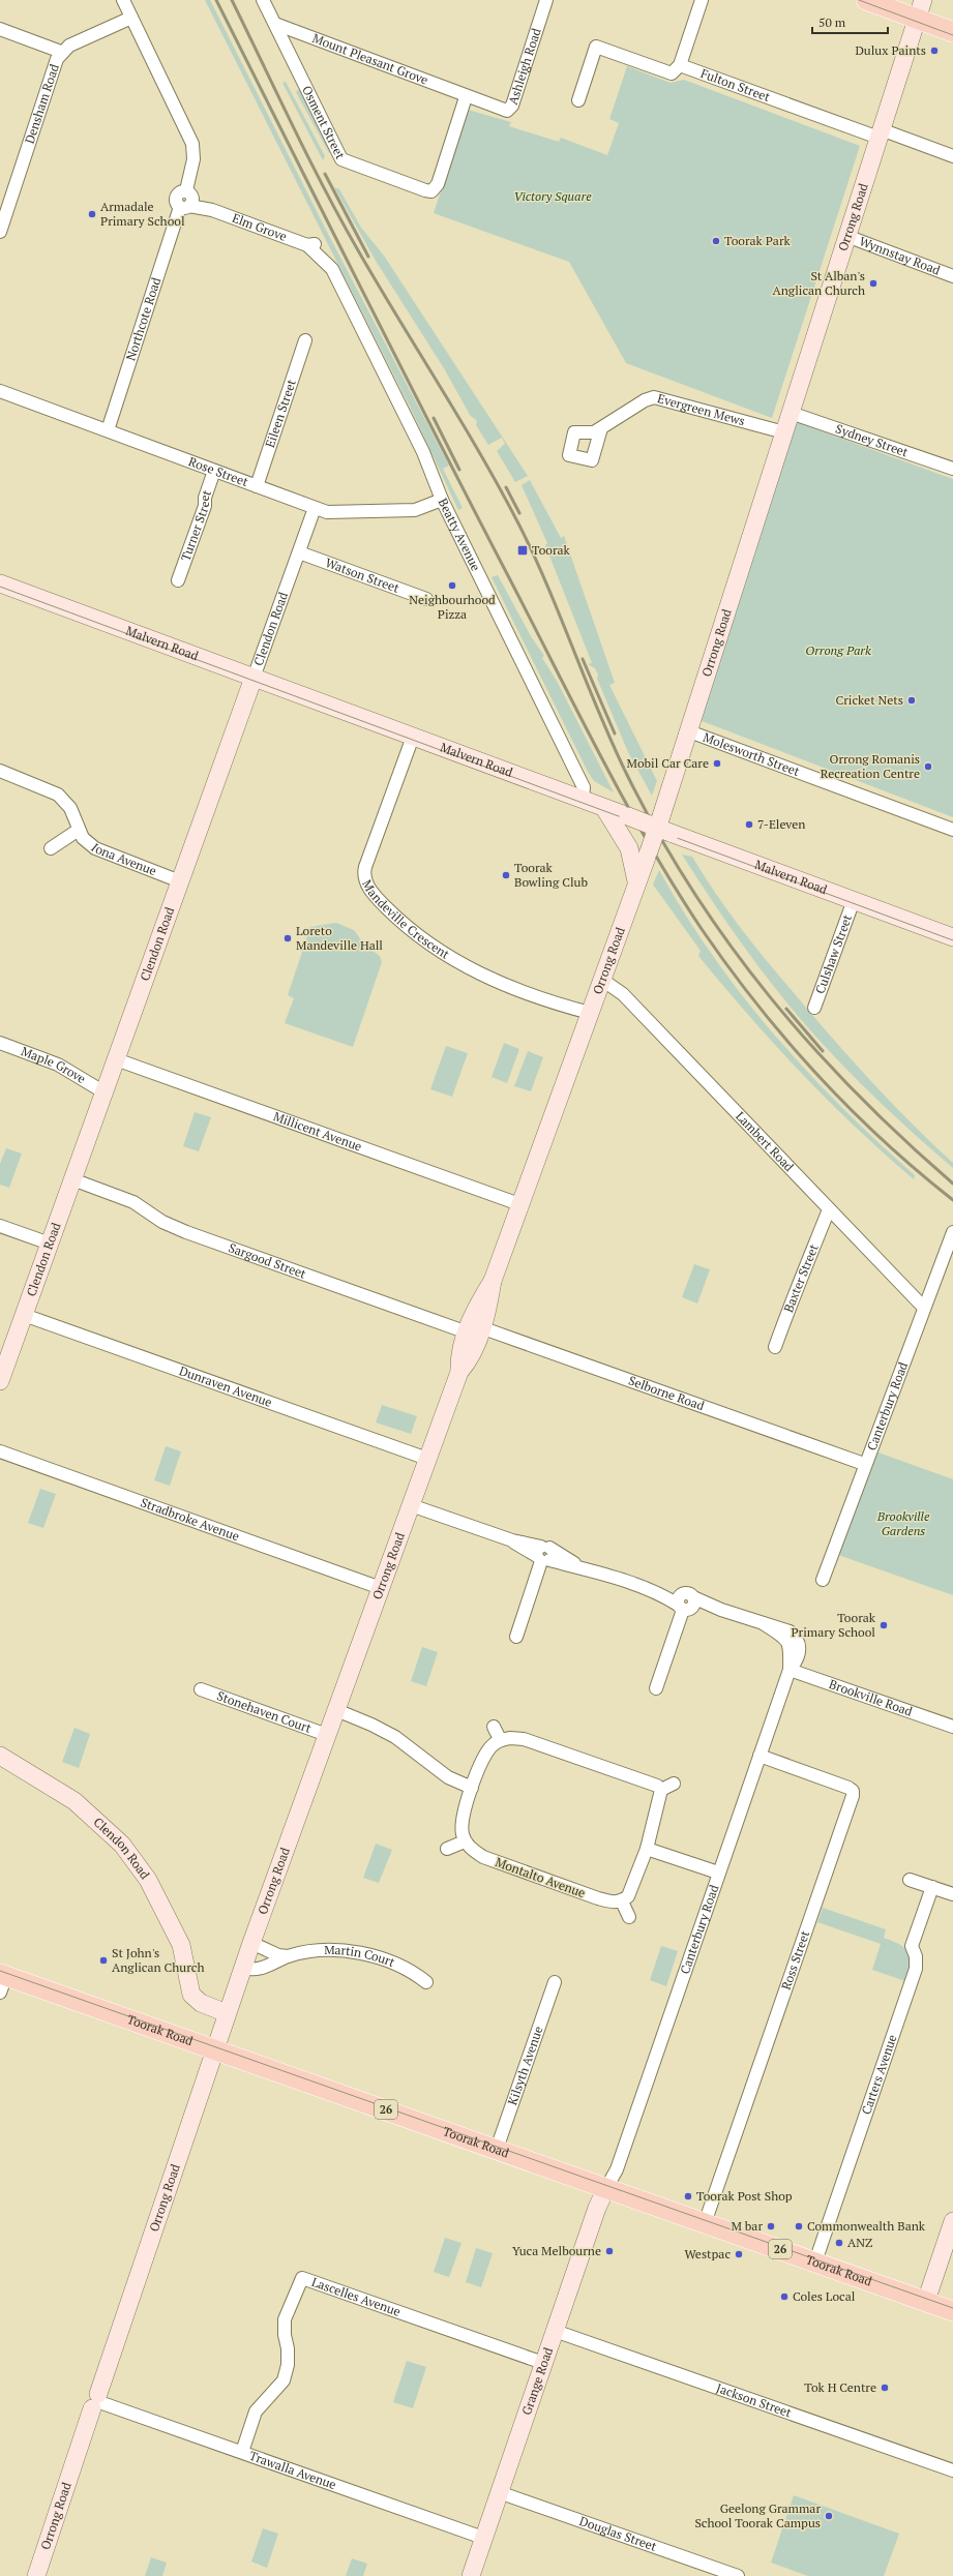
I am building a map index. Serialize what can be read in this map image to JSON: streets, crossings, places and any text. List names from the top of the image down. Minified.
{"streets":{"main road":["Orrong Road","Clendon Road","Malvern Road","Toorak Road","26","Grange Road"],"street":["Mount Pleasant Grove","Ashleigh Road","Fulton Street","Densham Road","Osment Street","Elm Grove","Wynnstay Road","Northcote Road","Evergreen Mews","Eileen Street","Sydney Street","Rose Street","Turner Street","Beatty Avenue","Watson Street","Molesworth Street","Iona Avenue","Mandeville Crescent","Culshaw Street","Maple Grove","Millicent Avenue","Lambert Road","Sargood Street","Baxter Street","Dunraven Avenue","Selborne Road","Canterbury Road","Stradbroke Avenue","Brookville Road","Stonehaven Court","Montalto Avenue","Martin Court","Ross Street","Kilsyth Avenue","Carters Avenue","Lascelles Avenue","Jackson Street","Trawalla Avenue","Douglas Street"]},"crossings":[["Mount Pleasant Grove","Ashleigh Road"],["Mount Pleasant Grove","Osment Street"],["Ashleigh Road","Osment Street"],["Fulton Street","Orrong Road"],["Densham Road","Northcote Road"],["Orrong Road","Wynnstay Road"],["Orrong Road","Evergreen Mews"],["Orrong Road","Sydney Street"],["Orrong Road","Clendon Road"],["Orrong Road","Malvern Road"],["Orrong Road","Molesworth Street"],["Orrong Road","Mandeville Crescent"],["Orrong Road","Millicent Avenue"],["Orrong Road","Lambert Road"],["Orrong Road","Sargood Street"],["Orrong Road","Dunraven Avenue"],["Orrong Road","Selborne Road"],["Orrong Road","Stradbroke Avenue"],["Orrong Road","Stonehaven Court"],["Orrong Road","Martin Court"],["Orrong Road","Toorak Road"],["Orrong Road","Trawalla Avenue"],["Elm Grove","Northcote Road"],["Elm Grove","Beatty Avenue"],["Northcote Road","Rose Street"],["Eileen Street","Rose Street"],["Rose Street","Turner Street"],["Rose Street","Beatty Avenue"],["Rose Street","Clendon Road"],["Beatty Avenue","Malvern Road"],["Watson Street","Clendon Road"],["Clendon Road","Malvern Road"],["Clendon Road","Iona Avenue"],["Clendon Road","Maple Grove"],["Clendon Road","Millicent Avenue"],["Clendon Road","Sargood Street"],["Clendon Road","Dunraven Avenue"],["Malvern Road","Mandeville Crescent"],["Malvern Road","Culshaw Street"],["Lambert Road","Baxter Street"],["Lambert Road","Canterbury Road"],["Sargood Street","Selborne Road"],["Selborne Road","Canterbury Road"],["Canterbury Road","Brookville Road"],["Canterbury Road","Ross Street"],["Canterbury Road","Toorak Road"],["Canterbury Road","Grange Road"],["Ross Street","Toorak Road"],["Toorak Road","Kilsyth Avenue"],["Toorak Road","Carters Avenue"],["Toorak Road","Grange Road"],["Lascelles Avenue","Grange Road"],["Lascelles Avenue","Trawalla Avenue"],["Grange Road","Jackson Street"],["Grange Road","Trawalla Avenue"],["Grange Road","Douglas Street"]],"parks":["Victory Square","Orrong Park","Brookville Gardens"],"places":{"other":["Dulux Paints","Armadale Primary School","Toorak Park","St Alban's Anglican Church","Neighbourhood Pizza","Cricket Nets","Mobil Car Care","Orrong Romanis Recreation Centre","7-Eleven","Toorak Bowling Club","Loreto Mandeville Hall","Toorak Primary School","St John's Anglican Church","Toorak Post Shop","M bar","Commonwealth Bank","ANZ","Yuca Melbourne","Westpac","Coles Local","Tok H Centre","Geelong Grammar School Toorak Campus"],"transit":["Toorak"]},"scale_bar":"50 m"}
